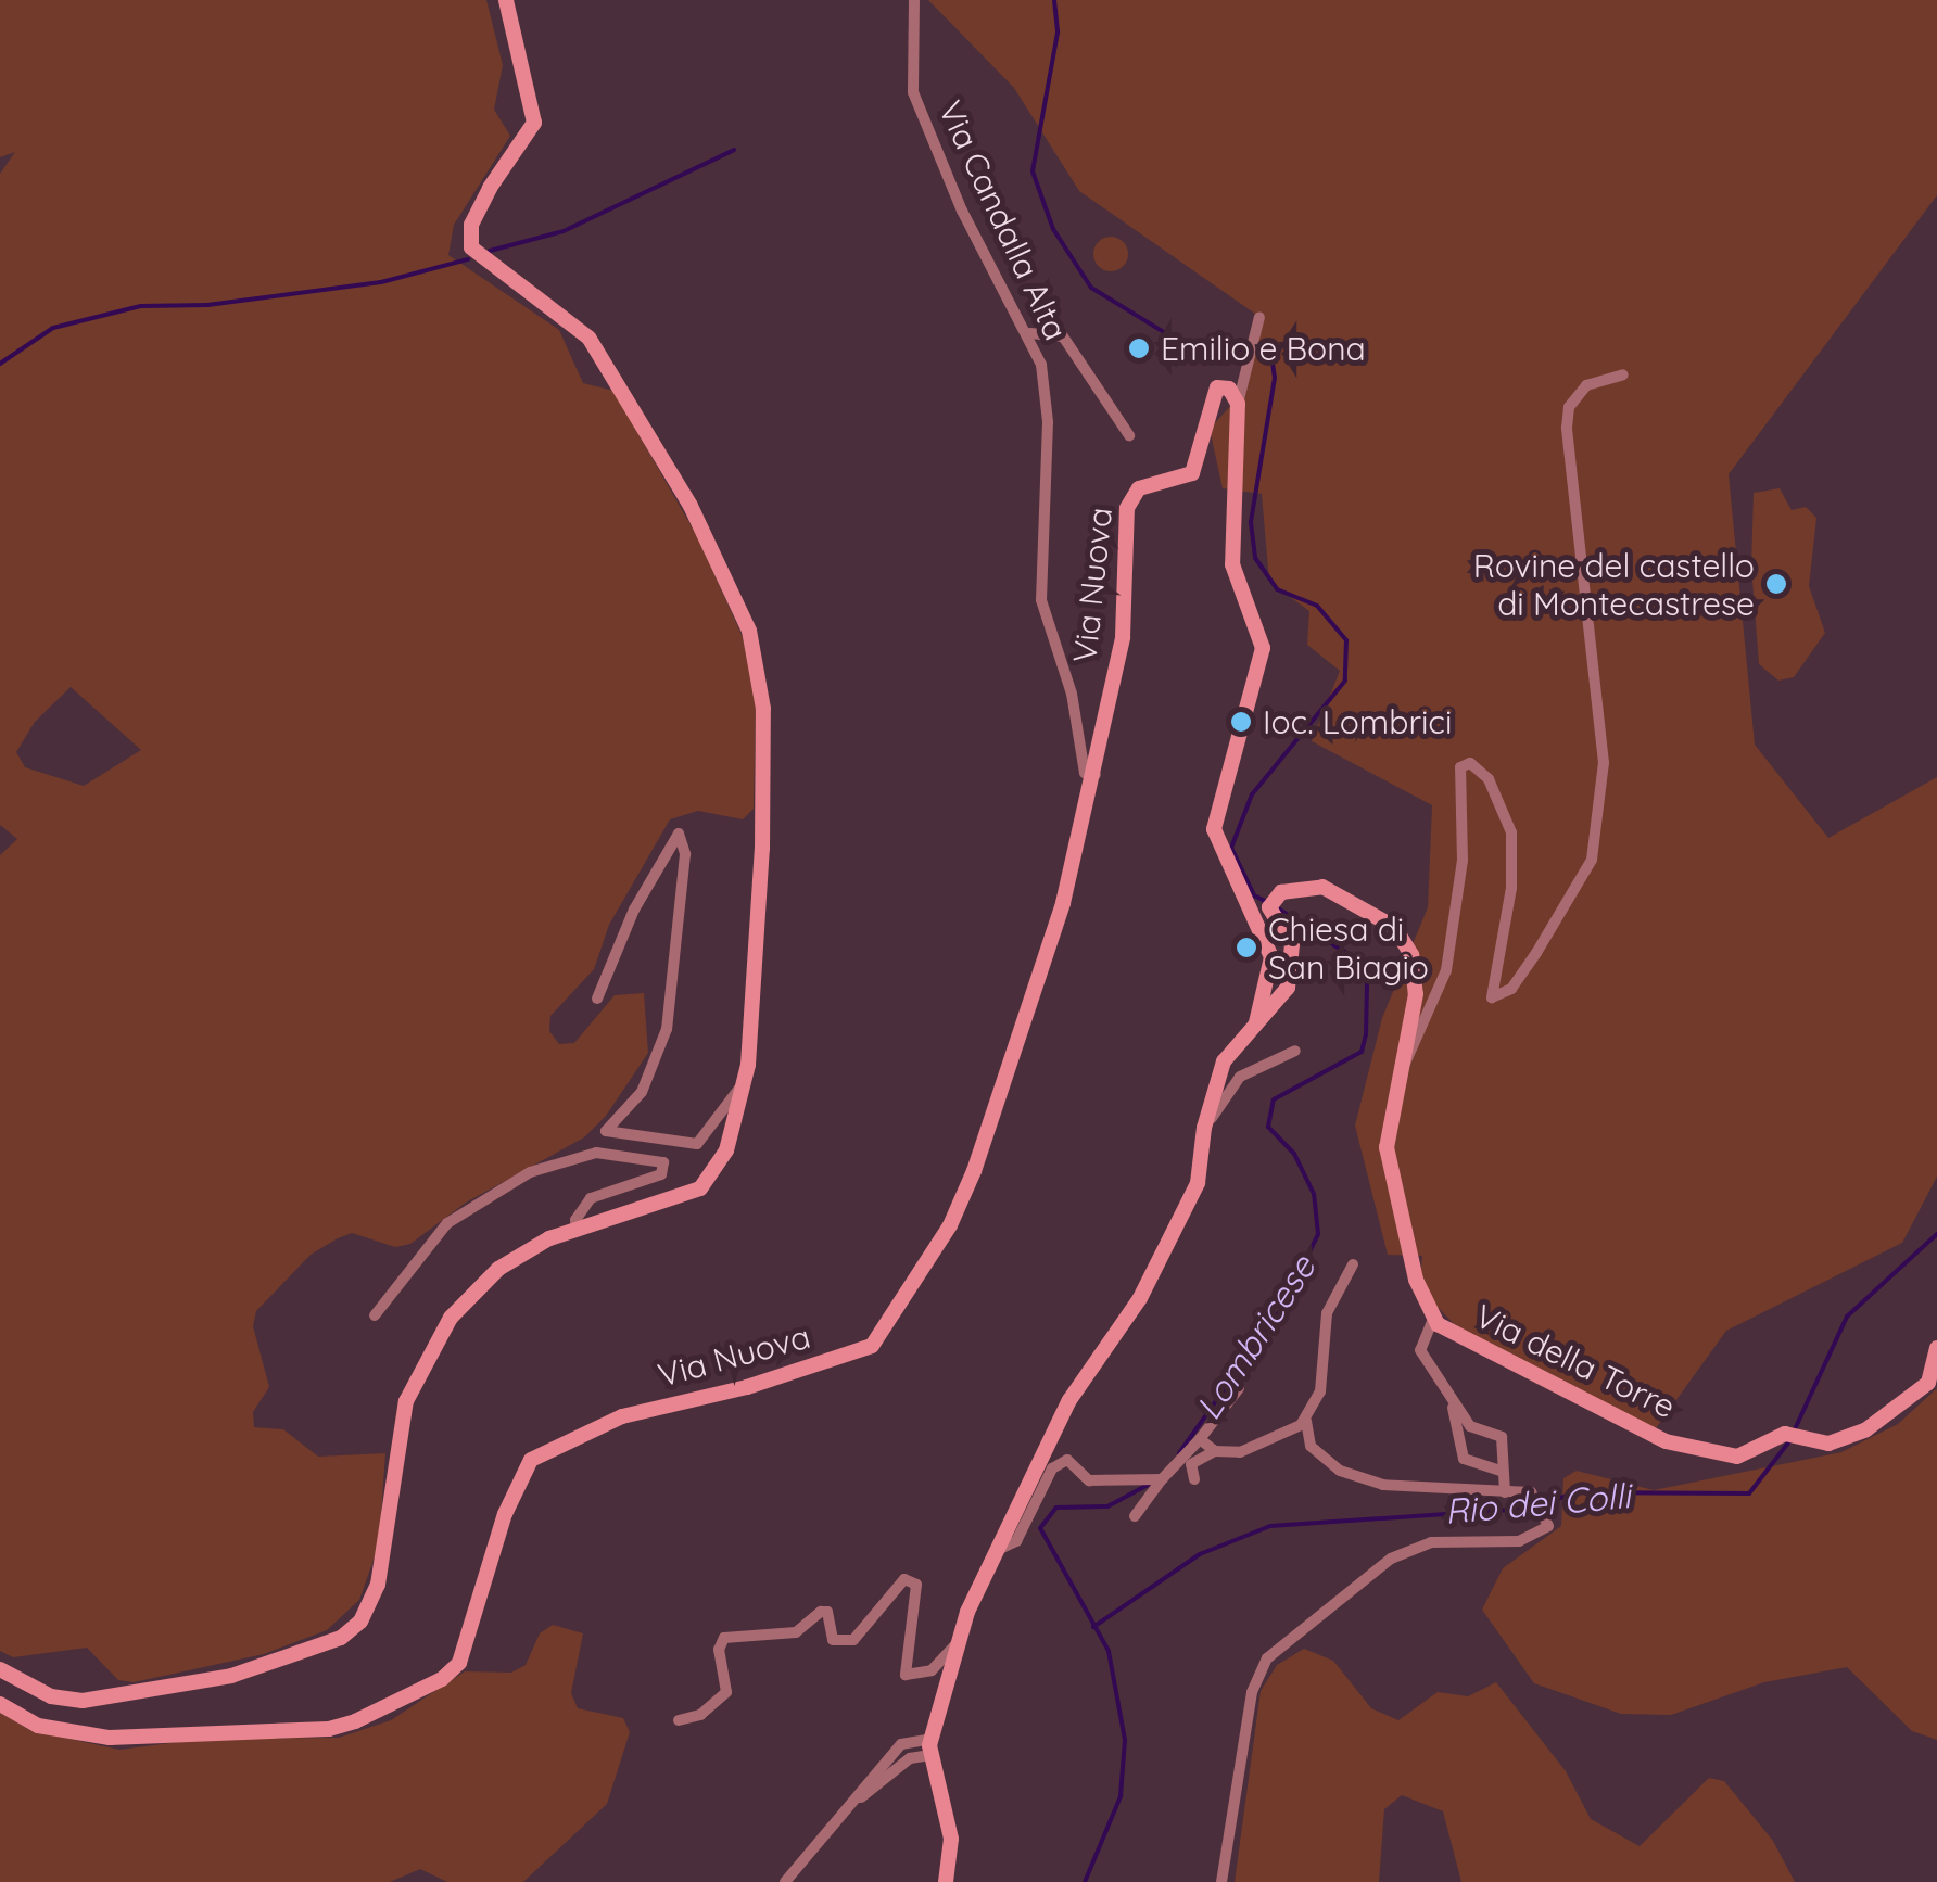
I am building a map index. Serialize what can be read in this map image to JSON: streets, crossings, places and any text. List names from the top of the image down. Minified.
{"streets":{"street":["Via Candalla Alta","Via Nuova","Via della Torre"]},"crossings":[["Via Candalla Alta","Via Nuova"]],"water":["Lombricese","Rio dei Colli"],"places":["Emilio e Bona","Rovine del castello di Montecastrese","Ioc. Lombrici","Chiesa di San Biagio"]}
